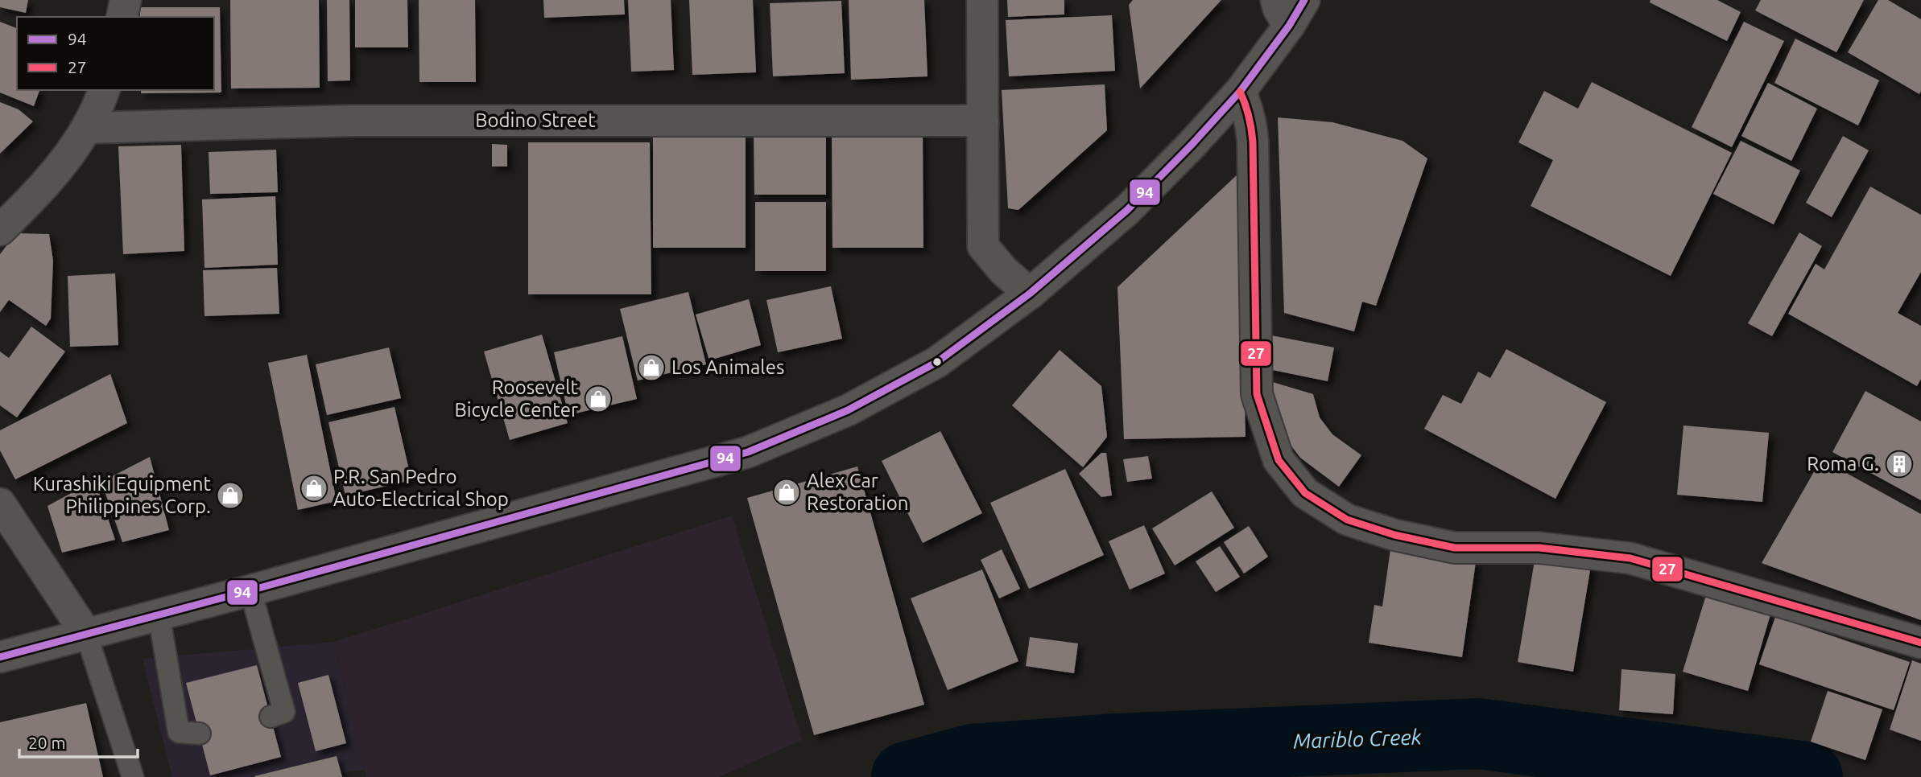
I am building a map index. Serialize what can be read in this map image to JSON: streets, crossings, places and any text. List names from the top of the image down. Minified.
{"streets":{"street":["Bodino Street"]},"water":["Mariblo Creek"],"places":{"shop":["Los Animales","Roosevelt Bicycle Center","P.R. San Pedro Auto-Electrical Shop","Alex Car Restoration","Kurashiki Equipment Philippines Corp."],"building":["Roma G."]},"lines":["transit line 94","transit line 27"],"legend":["94","27"],"scale_bar":"20 m"}
